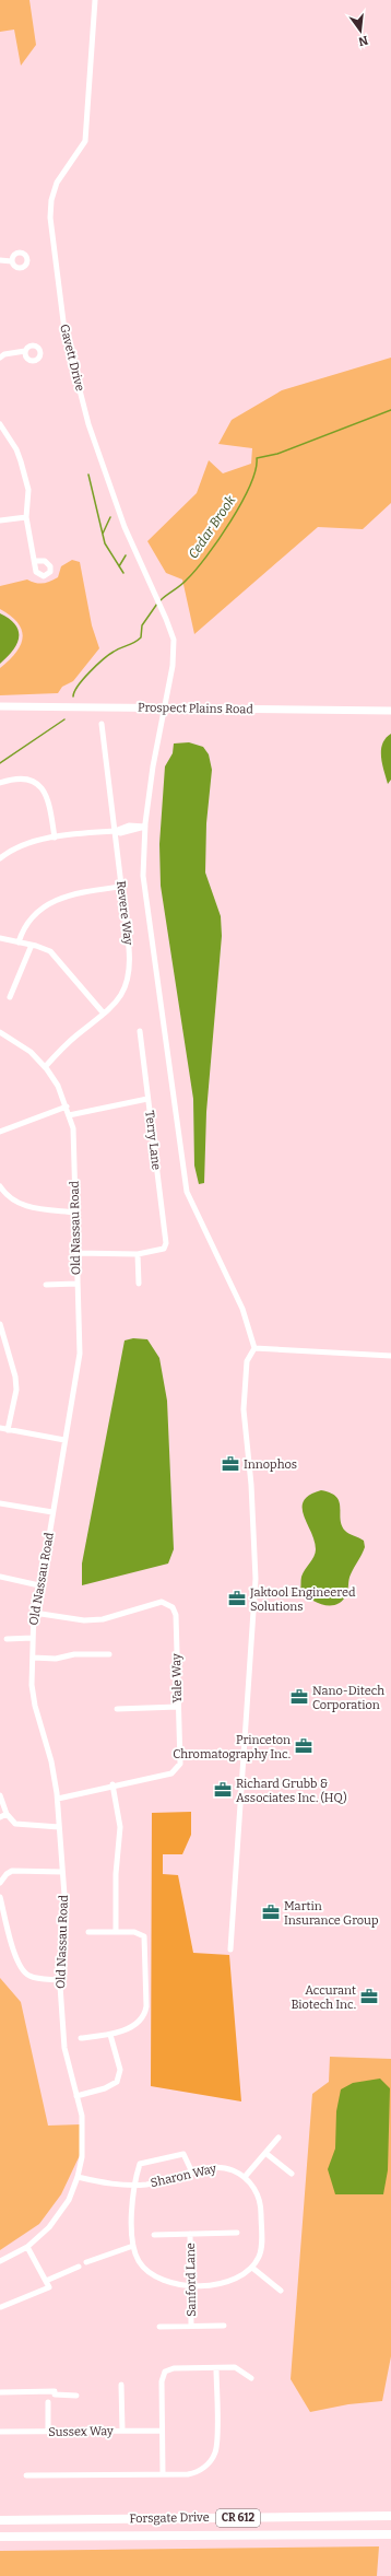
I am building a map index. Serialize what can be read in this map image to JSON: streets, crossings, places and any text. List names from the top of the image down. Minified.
{"streets":{"main road":["Forsgate Drive","CR 612"],"street":["Gavett Drive","Prospect Plains Road","Revere Way","Terry Lane","Old Nassau Road","Yale Way","Sharon Way","Sanford Lane","Sussex Way"]},"crossings":[["Gavett Drive","Prospect Plains Road"],["Revere Way","Old Nassau Road"],["Old Nassau Road","Yale Way"],["Old Nassau Road","Sharon Way"],["Sharon Way","Sanford Lane"]],"water":["Cedar Brook"],"places":{"office":["Innophos","Jaktool Engineered Solutions","Nano-Ditech Corporation","Princeton Chromatography Inc.","Richard Grubb & Associates Inc. (HQ)","Martin Insurance Group","Accurant Biotech Inc."]},"north":"bottom"}
